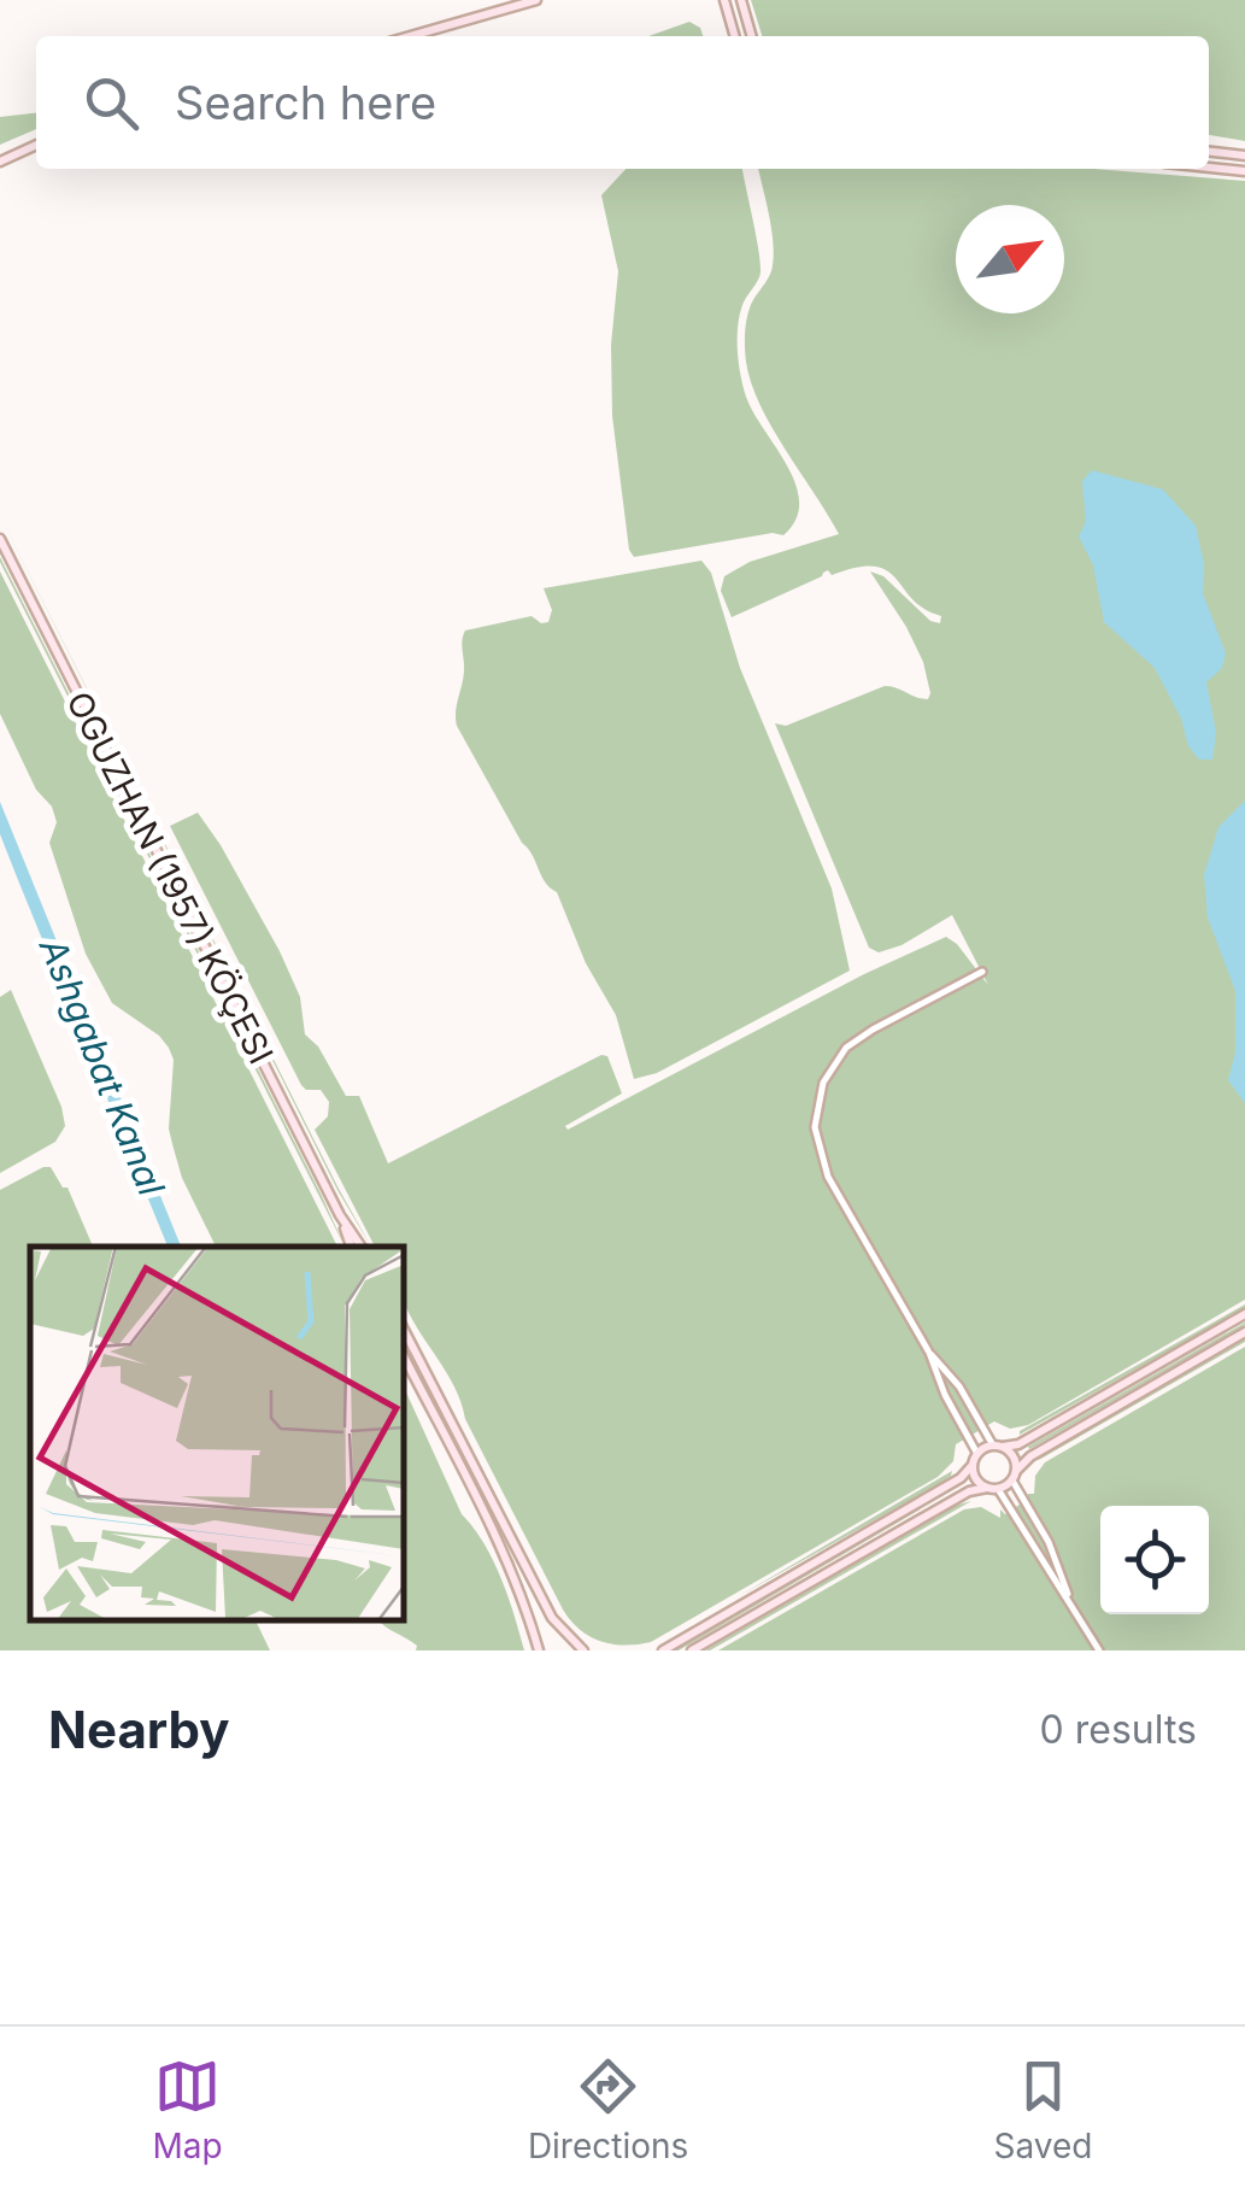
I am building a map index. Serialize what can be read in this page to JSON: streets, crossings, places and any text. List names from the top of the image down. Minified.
{"streets":{"main road":["OGUZHAN (1957) KÖÇESI"]},"water":["Ashgabat Kanal"],"north":"top right","page":{"search":"Search here","heading":["Nearby","0 results"],"nav":["Map","Directions","Saved"]}}
